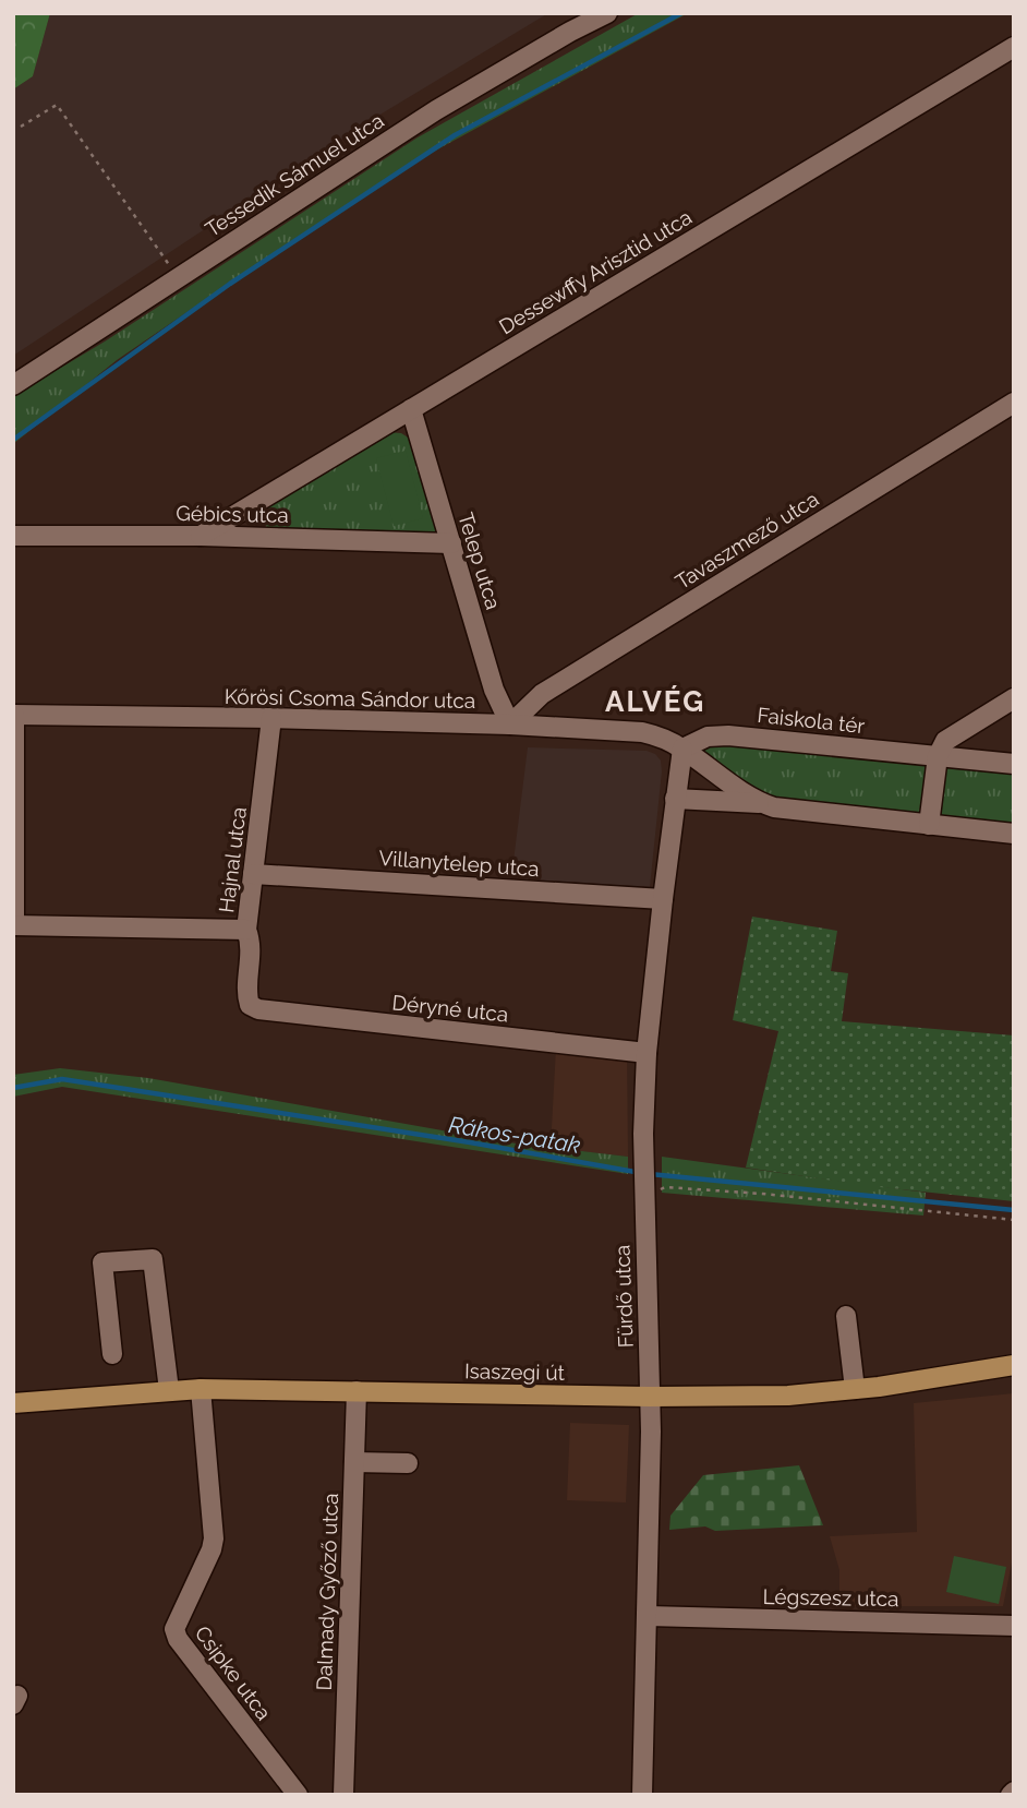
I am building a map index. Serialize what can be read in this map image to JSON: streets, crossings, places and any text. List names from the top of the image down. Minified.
{"streets":{"main road":["Isaszegi út"],"street":["Tessedik Sámuel utca","Dessewffy Arisztid utca","Gébics utca","Tavaszmező utca","Telep utca","Kőrösi Csoma Sándor utca","Faiskola tér","Hajnal utca","Villanytelep utca","Déryné utca","Fürdő utca","Dalmady Győző utca","Légszesz utca","Csipke utca"]},"crossings":[["Dessewffy Arisztid utca","Gébics utca"],["Dessewffy Arisztid utca","Telep utca"],["Gébics utca","Telep utca"],["Tavaszmező utca","Telep utca"],["Tavaszmező utca","Kőrösi Csoma Sándor utca"],["Telep utca","Kőrösi Csoma Sándor utca"],["Kőrösi Csoma Sándor utca","Faiskola tér"],["Kőrösi Csoma Sándor utca","Hajnal utca"],["Hajnal utca","Villanytelep utca"],["Hajnal utca","Déryné utca"],["Villanytelep utca","Fürdő utca"],["Déryné utca","Fürdő utca"],["Fürdő utca","Isaszegi út"],["Fürdő utca","Légszesz utca"],["Isaszegi út","Dalmady Győző utca"],["Isaszegi út","Csipke utca"]],"districts":["ALVÉG"],"water":["Rákos-patak"]}
